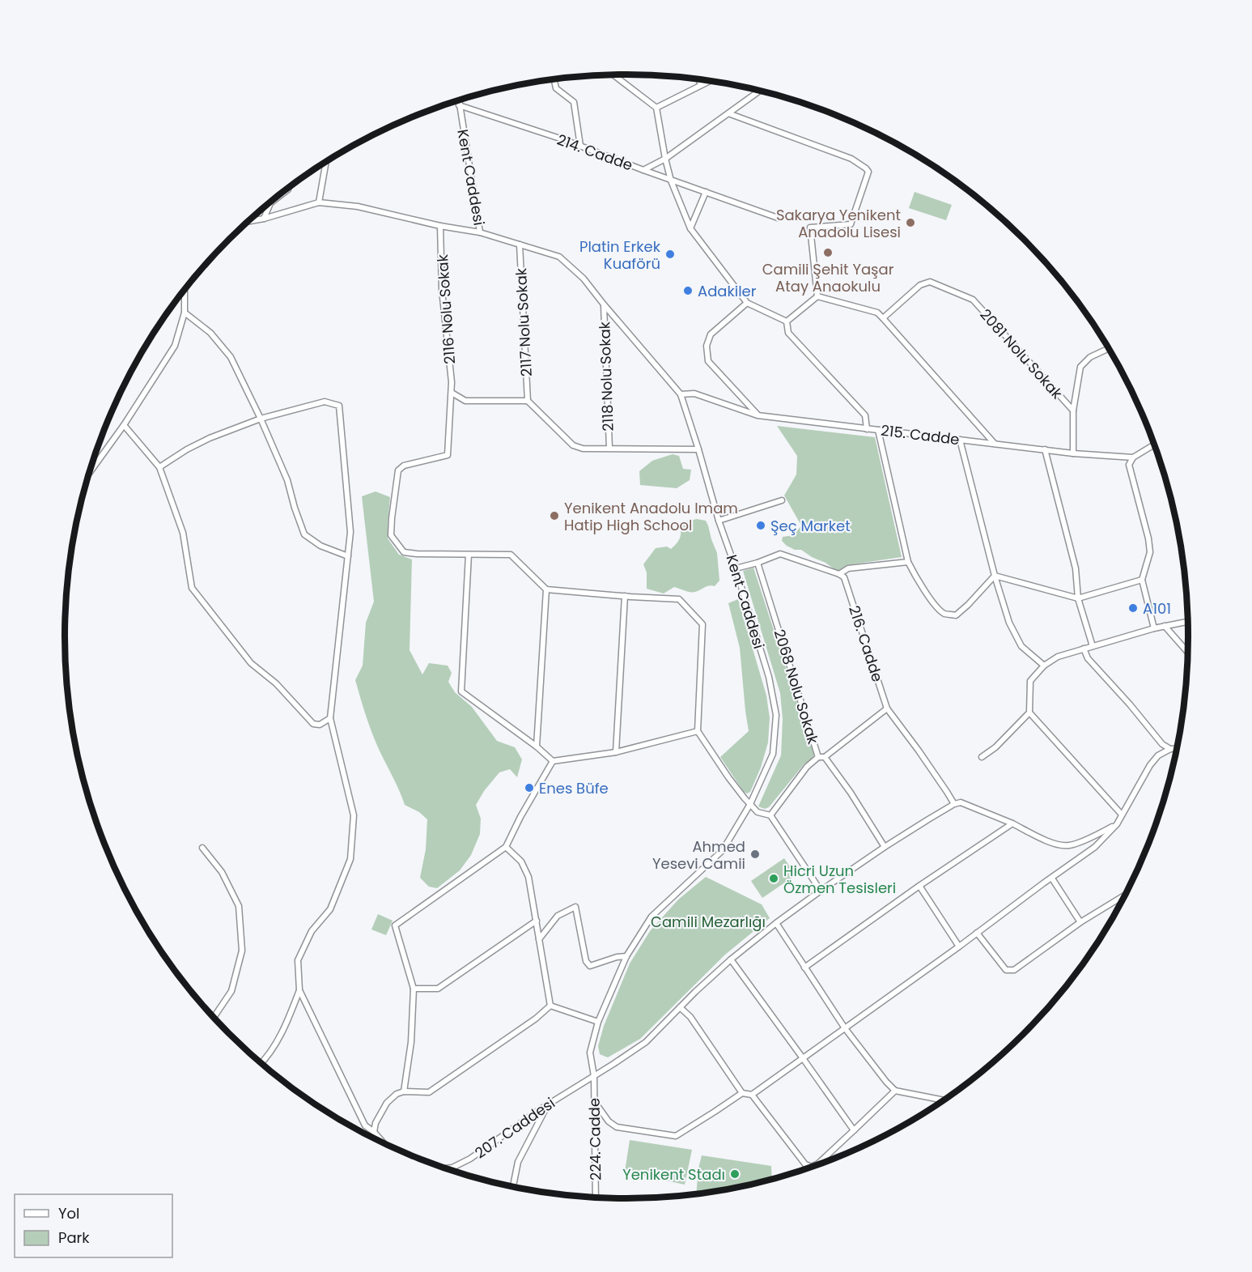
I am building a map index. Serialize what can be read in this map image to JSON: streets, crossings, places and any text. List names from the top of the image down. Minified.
{"streets":{"street":["214. Cadde","Kent Caddesi","2116 Nolu Sokak","2117 Nolu Sokak","2081 Nolu Sokak","2118 Nolu Sokak","215. Cadde","216. Cadde","2068 Nolu Sokak","207. Caddesi","224. Cadde"]},"crossings":[["214. Cadde","Kent Caddesi"],["Kent Caddesi","2117 Nolu Sokak"],["Kent Caddesi","2118 Nolu Sokak"],["Kent Caddesi","215. Cadde"],["Kent Caddesi","207. Caddesi"],["Kent Caddesi","224. Cadde"],["2081 Nolu Sokak","215. Cadde"],["216. Cadde","207. Caddesi"],["2068 Nolu Sokak","207. Caddesi"],["207. Caddesi","224. Cadde"]],"parks":["Camili Mezarlığı"],"places":["Sakarya Yenikent Anadolu Lisesi","Camili Şehit Yaşar Atay Anaokulu","Platin Erkek Kuaförü","Adakiler","Yenikent Anadolu Imam Hatip High School","Şeç Market","A101","Enes Büfe","Ahmed Yesevi Camii","Hicri Uzun Özmen Tesisleri","Yenikent Stadı"],"legend":["Yol","Park"]}
